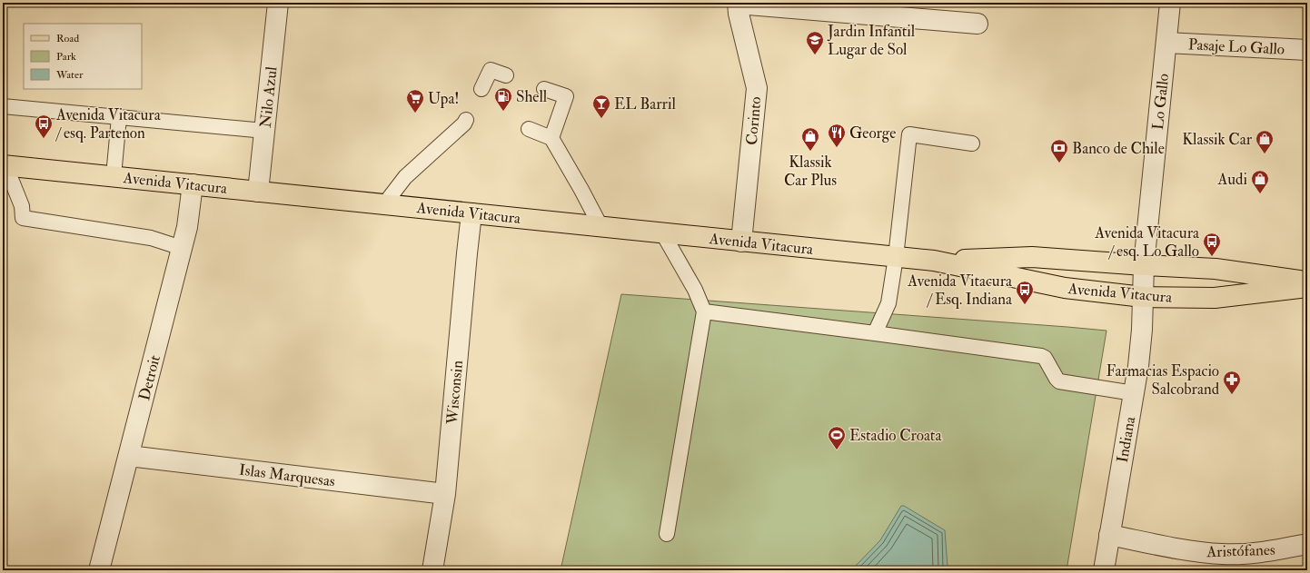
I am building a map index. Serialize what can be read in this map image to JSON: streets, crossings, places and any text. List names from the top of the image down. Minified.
{"streets":{"main road":["Avenida Vitacura"],"street":["Pasaje Lo Gallo","Nilo Azul","Lo Gallo","Corinto","Detroit","Wisconsin","Indiana","Islas Marquesas","Aristófanes"]},"crossings":[["Pasaje Lo Gallo","Lo Gallo"],["Nilo Azul","Avenida Vitacura"],["Lo Gallo","Avenida Vitacura"],["Lo Gallo","Indiana"],["Corinto","Avenida Vitacura"],["Avenida Vitacura","Detroit"],["Avenida Vitacura","Wisconsin"],["Avenida Vitacura","Indiana"],["Detroit","Islas Marquesas"],["Wisconsin","Islas Marquesas"],["Indiana","Aristófanes"]],"places":{"school or university":["Jardin Infantil Lugar de Sol"],"fuel station":["Shell"],"supermarket":["Upa!"],"bar":["EL Barril"],"bus stop":["Avenida Vitacura / esq. Partenon","Avenida Vitacura / esq. Lo Gallo","Avenida Vitacura / Esq. Indiana"],"restaurant":["George"],"shop":["Klassik Car Plus","Klassik Car","Audi"],"bank":["Banco de Chile"],"pharmacy":["Farmacias Espacio Salcobrand"],"sports":["Estadio Croata"]},"legend":["Road","Park","Water"]}
